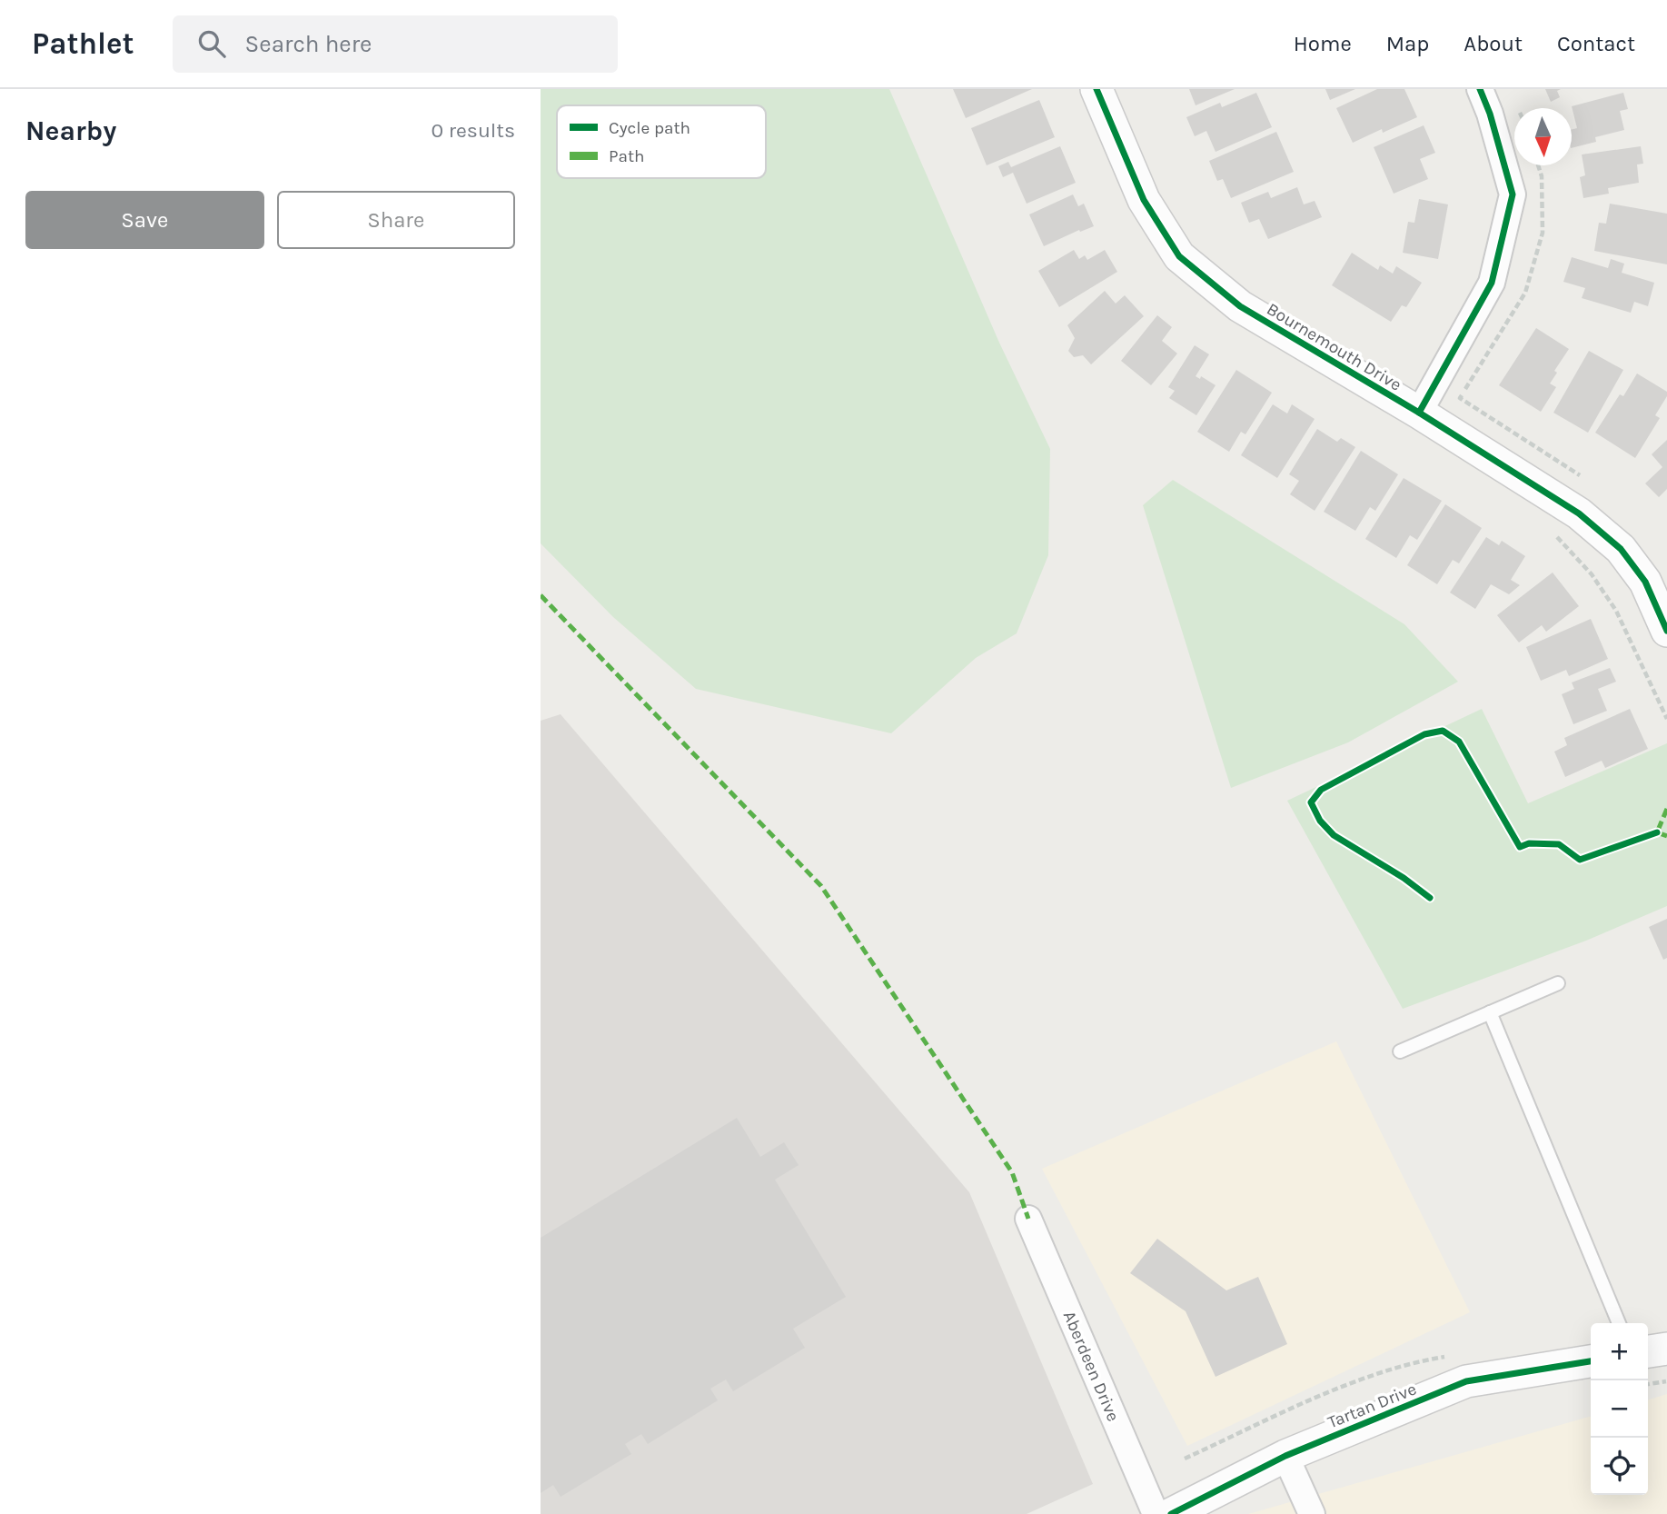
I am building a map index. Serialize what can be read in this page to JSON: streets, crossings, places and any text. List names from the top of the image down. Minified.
{"streets":{"street":["Bournemouth Drive","Aberdeen Drive","Tartan Drive"]},"legend":["Cycle path","Path"],"north":"bottom","page":{"header":"Pathlet","search":"Search here","nav":["Home","Map","About","Contact"],"heading":["Nearby","0 results"],"buttons":["Save","Share"],"map_buttons":["+","−"]}}
